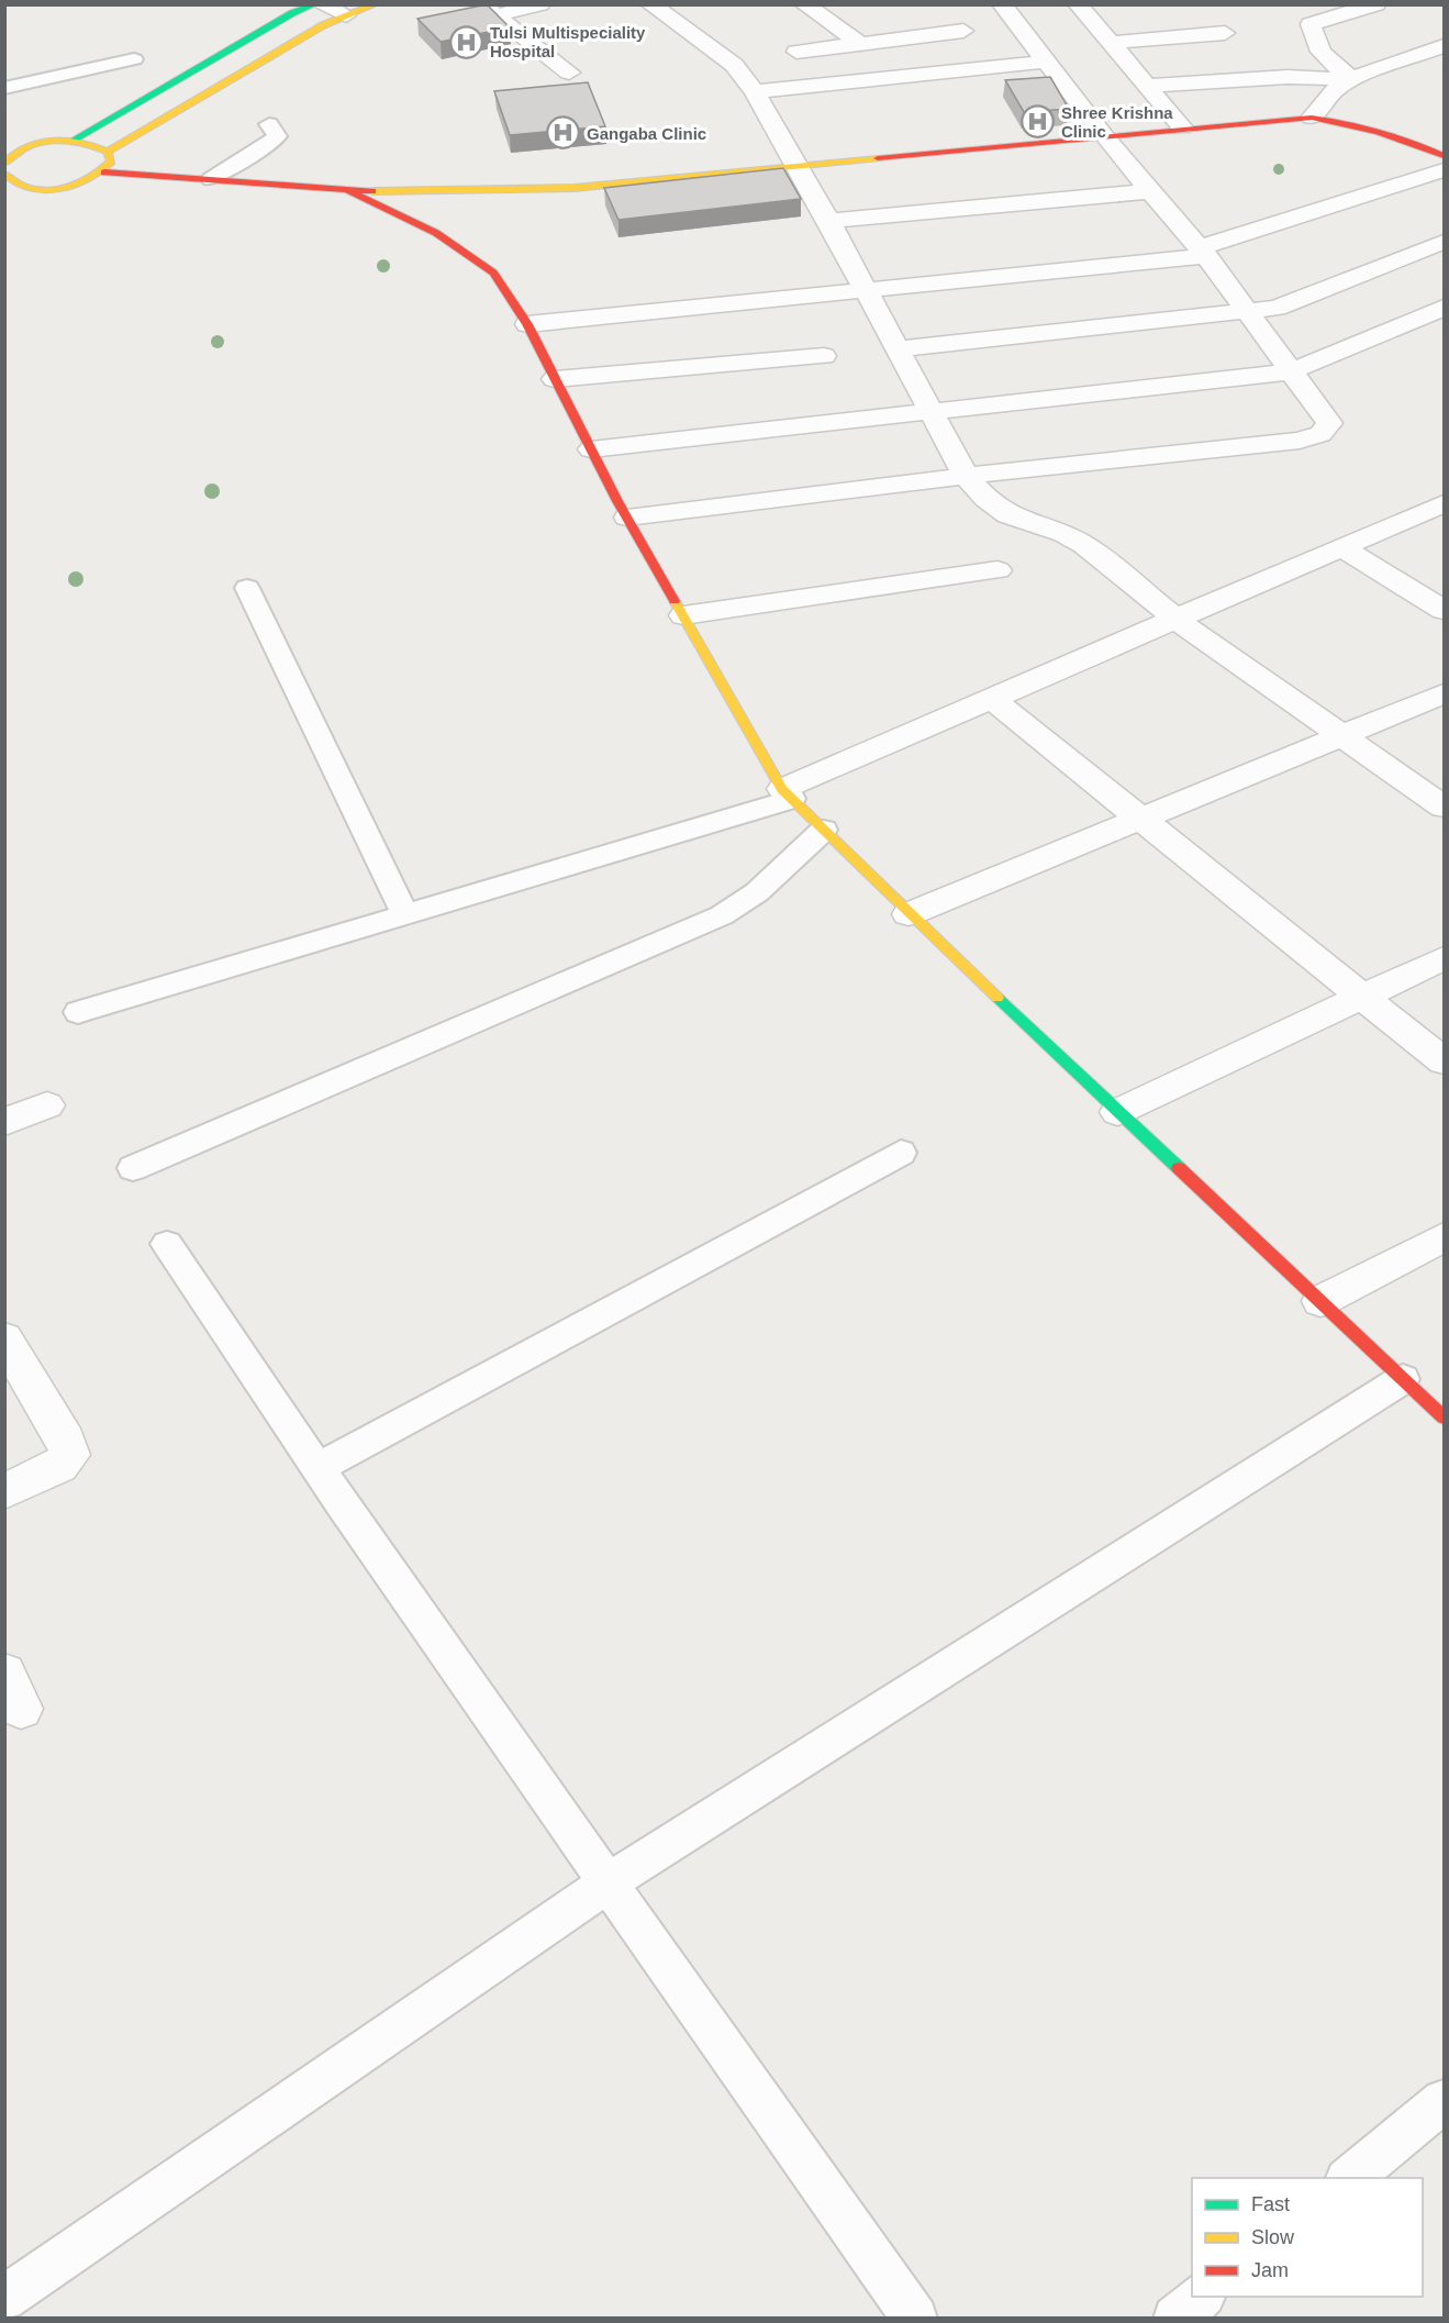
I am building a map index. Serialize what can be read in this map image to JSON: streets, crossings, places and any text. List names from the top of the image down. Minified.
{"places":{"hospital":["Tulsi Multispeciality Hospital","Shree Krishna Clinic","Gangaba Clinic"]},"legend":["Fast","Slow","Jam"]}
